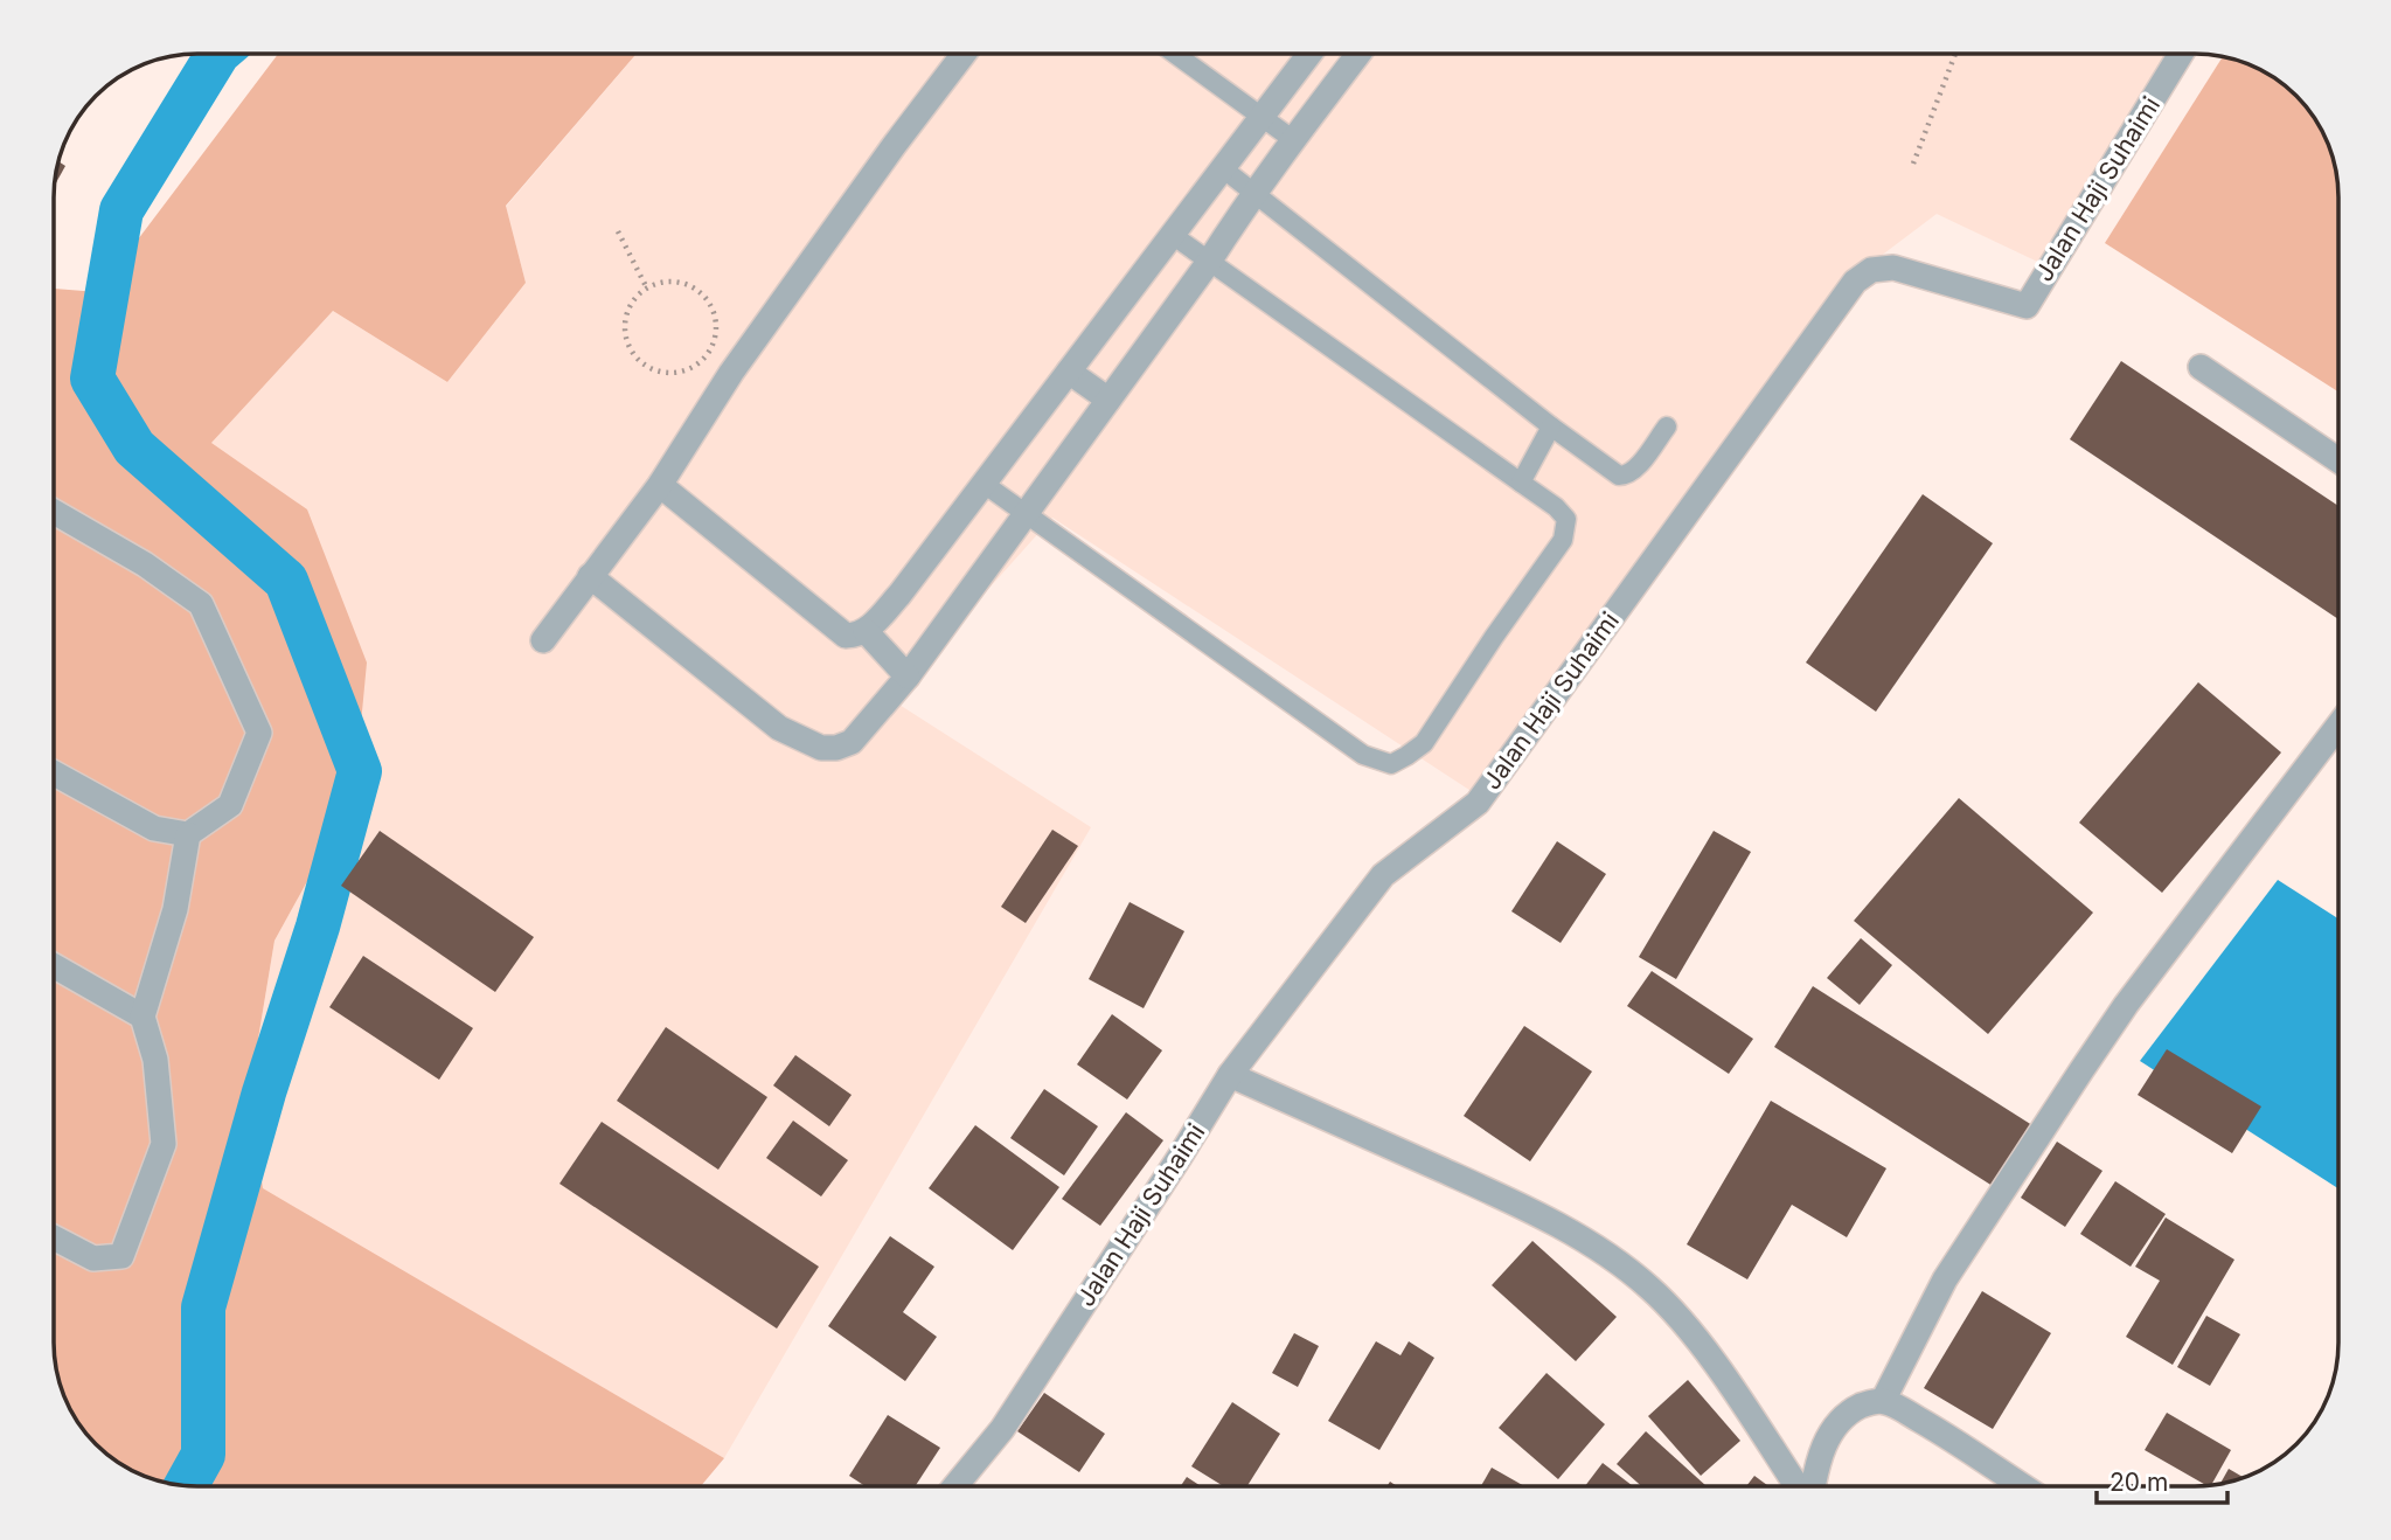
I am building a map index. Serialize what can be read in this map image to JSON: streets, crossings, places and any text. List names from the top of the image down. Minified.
{"streets":{"street":["Jalan Haji Suhaimi"]},"scale_bar":"20 m"}
